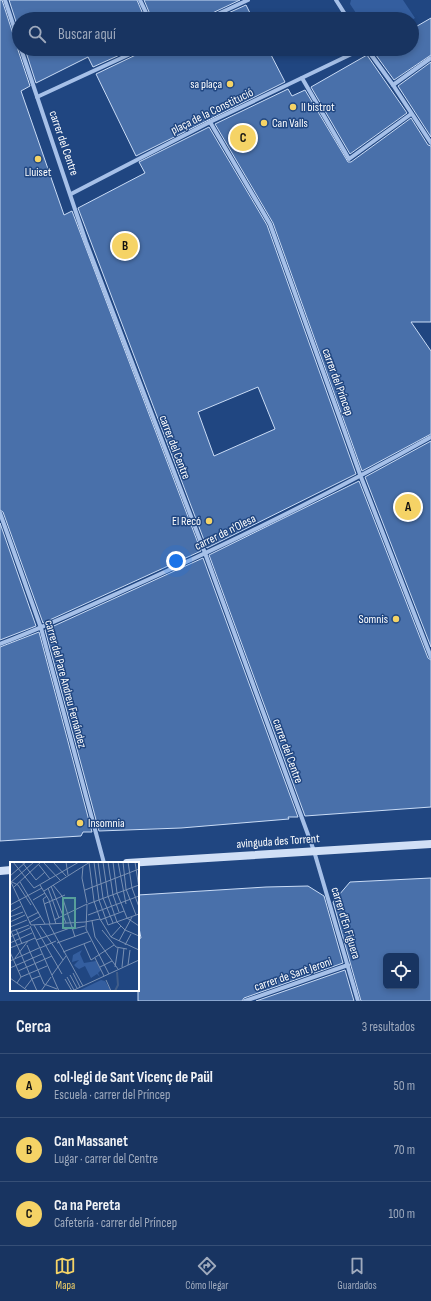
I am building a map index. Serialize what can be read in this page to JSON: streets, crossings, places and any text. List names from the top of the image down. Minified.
{"streets":{"main road":["avinguda des Torrent"],"street":["plaça de la Constitució","carrer del Centre","carrer del Príncep","carrer de n'Olesa","carrer del Pare Andreu Fernández","carrer d'En Figuera","carrer de Sant Jeroni"]},"crossings":[["plaça de la Constitució","carrer del Centre"],["plaça de la Constitució","carrer del Príncep"],["carrer del Centre","carrer de n'Olesa"],["carrer del Centre","avinguda des Torrent"],["carrer del Centre","carrer d'En Figuera"],["carrer del Príncep","carrer de n'Olesa"],["carrer de n'Olesa","carrer del Pare Andreu Fernández"],["avinguda des Torrent","carrer d'En Figuera"],["carrer d'En Figuera","carrer de Sant Jeroni"]],"places":["sa plaça","Il bistrot","Can Valls","Lluiset","El Recó","Somnis","Insomnia"],"page":{"search":"Buscar aquí","pins":["C","B","A"],"heading":["Cerca","3 resultados"],"list":[{"mark":"A","name":"col·legi de Sant Vicenç de Paül","note":"Escuela · carrer del Príncep","value":"50 m"},{"mark":"B","name":"Can Massanet","note":"Lugar · carrer del Centre","value":"70 m"},{"mark":"C","name":"Ca na Pereta","note":"Cafetería · carrer del Príncep","value":"100 m"}],"nav":["Mapa","Cómo llegar","Guardados"]}}
